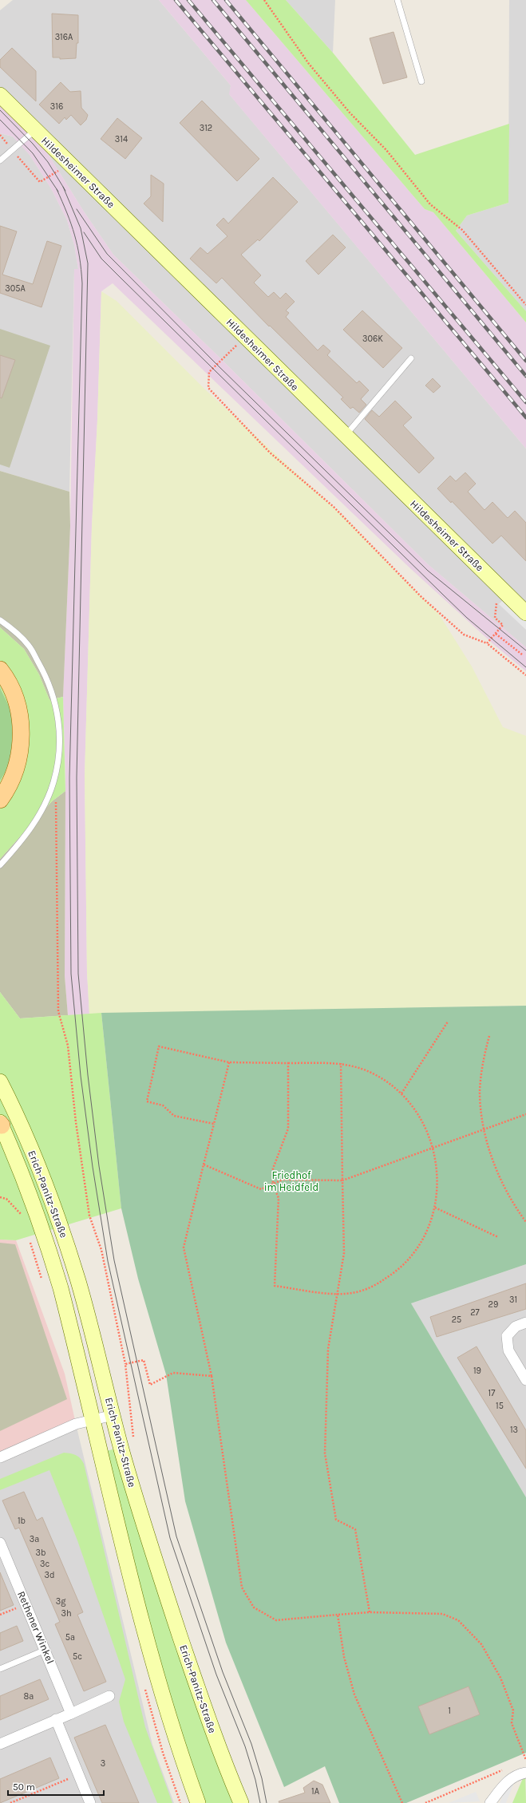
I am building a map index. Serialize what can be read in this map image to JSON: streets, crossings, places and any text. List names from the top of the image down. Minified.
{"streets":{"main road":["Hildesheimer Straße","Erich-Panitz-Straße"],"street":["Rethener Winkel"]},"parks":["Friedhof im Heidfeld"],"house_numbers":["316A","316","312","314","305A","306K","31","29","27","25","19","17","15","13","1b","3a","3b","3c","3d","3g","3h","5a","5c","8a","1","3","1A"],"scale_bar":"50 m"}
